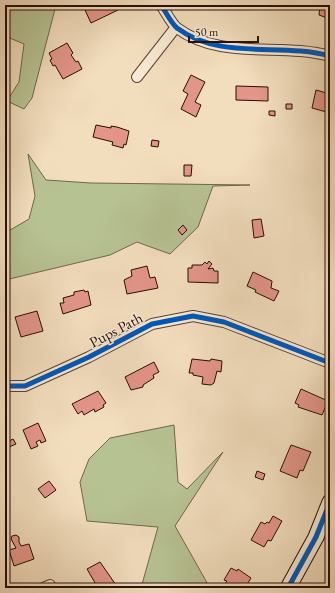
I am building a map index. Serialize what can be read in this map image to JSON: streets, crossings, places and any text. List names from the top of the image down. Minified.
{"streets":{"street":["Pups Path"]},"scale_bar":"50 m"}
